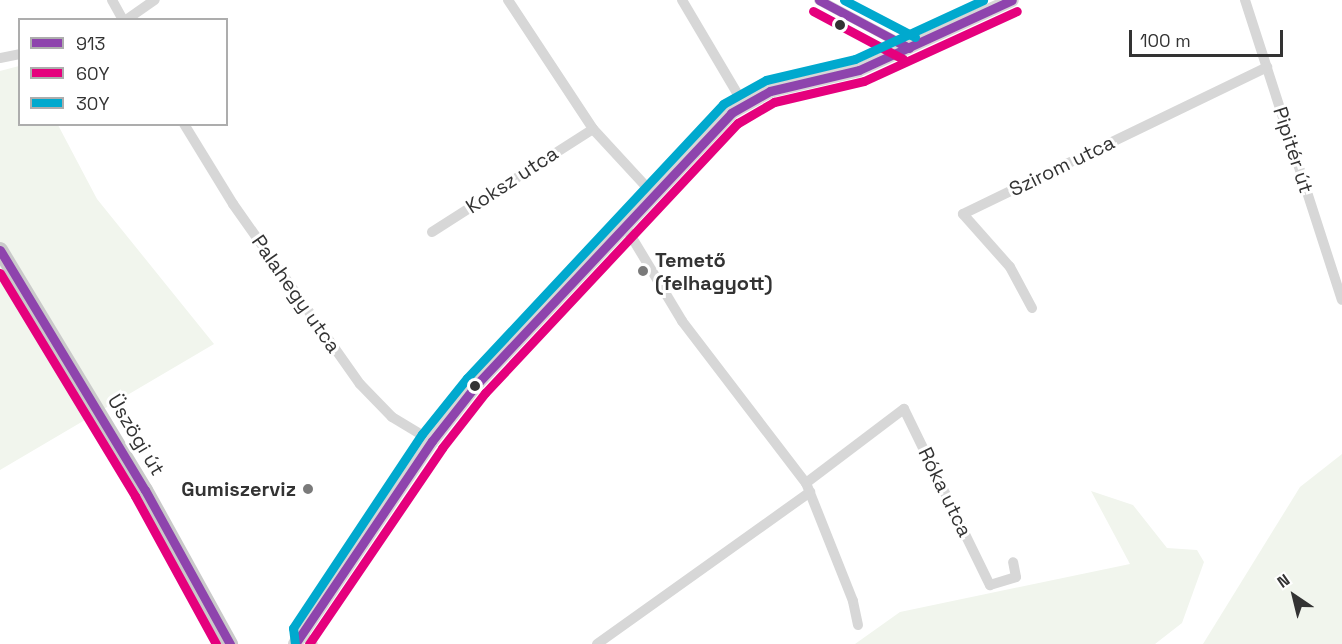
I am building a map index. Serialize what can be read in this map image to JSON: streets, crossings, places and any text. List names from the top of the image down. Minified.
{"streets":{"main road":["Üszögi út"],"street":["Pipitér út","Szirom utca","Koksz utca","Palahegy utca","Róka utca"]},"crossings":[["Pipitér út","Szirom utca"]],"places":["Temető (felhagyott)","Gumiszerviz"],"lines":["transit line 913","transit line 30Y","transit line 60Y"],"legend":["913","60Y","30Y"],"scale_bar":"100 m","north":"top left"}
